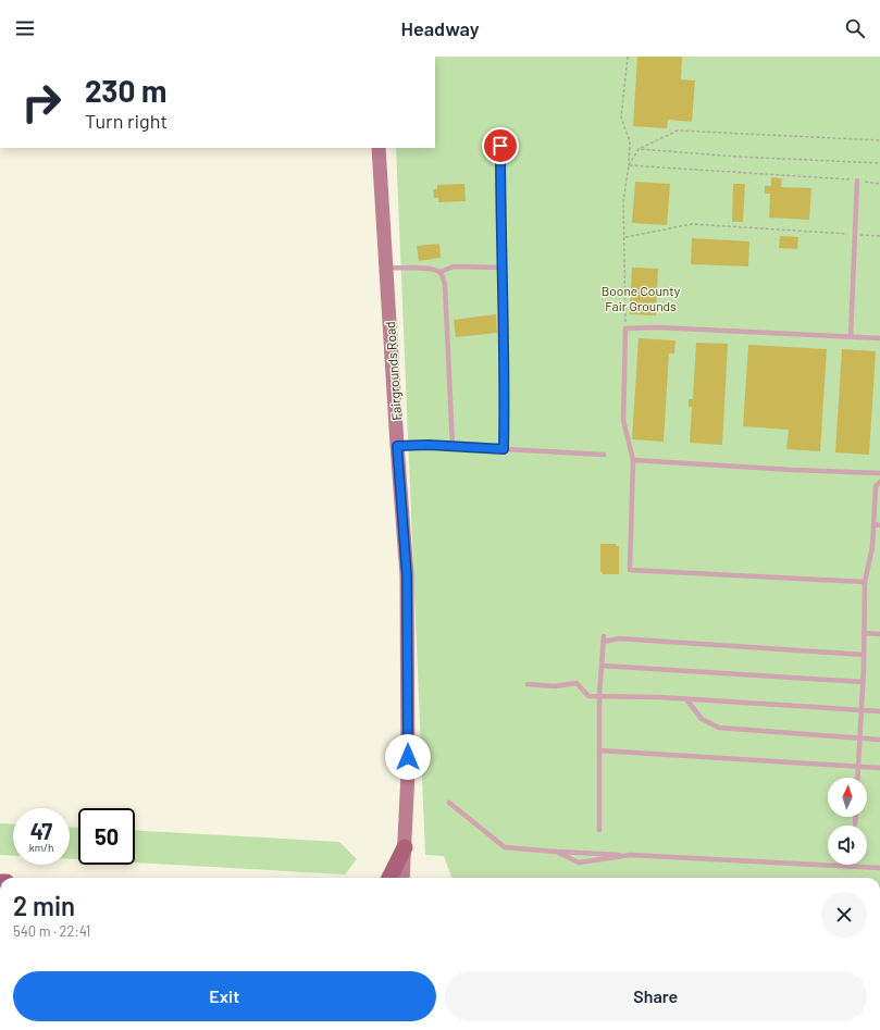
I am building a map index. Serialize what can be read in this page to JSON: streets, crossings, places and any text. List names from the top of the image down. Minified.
{"streets":{"main road":["Fairgrounds Road"]},"parks":["Boone County Fair Grounds"],"north":"top","page":{"header":"Headway","turn":["230 m","Turn right"],"speed":"47 km/h","limit":"50","heading":["2 min","540 m · 22:41"],"buttons":["Exit","Share"]}}
